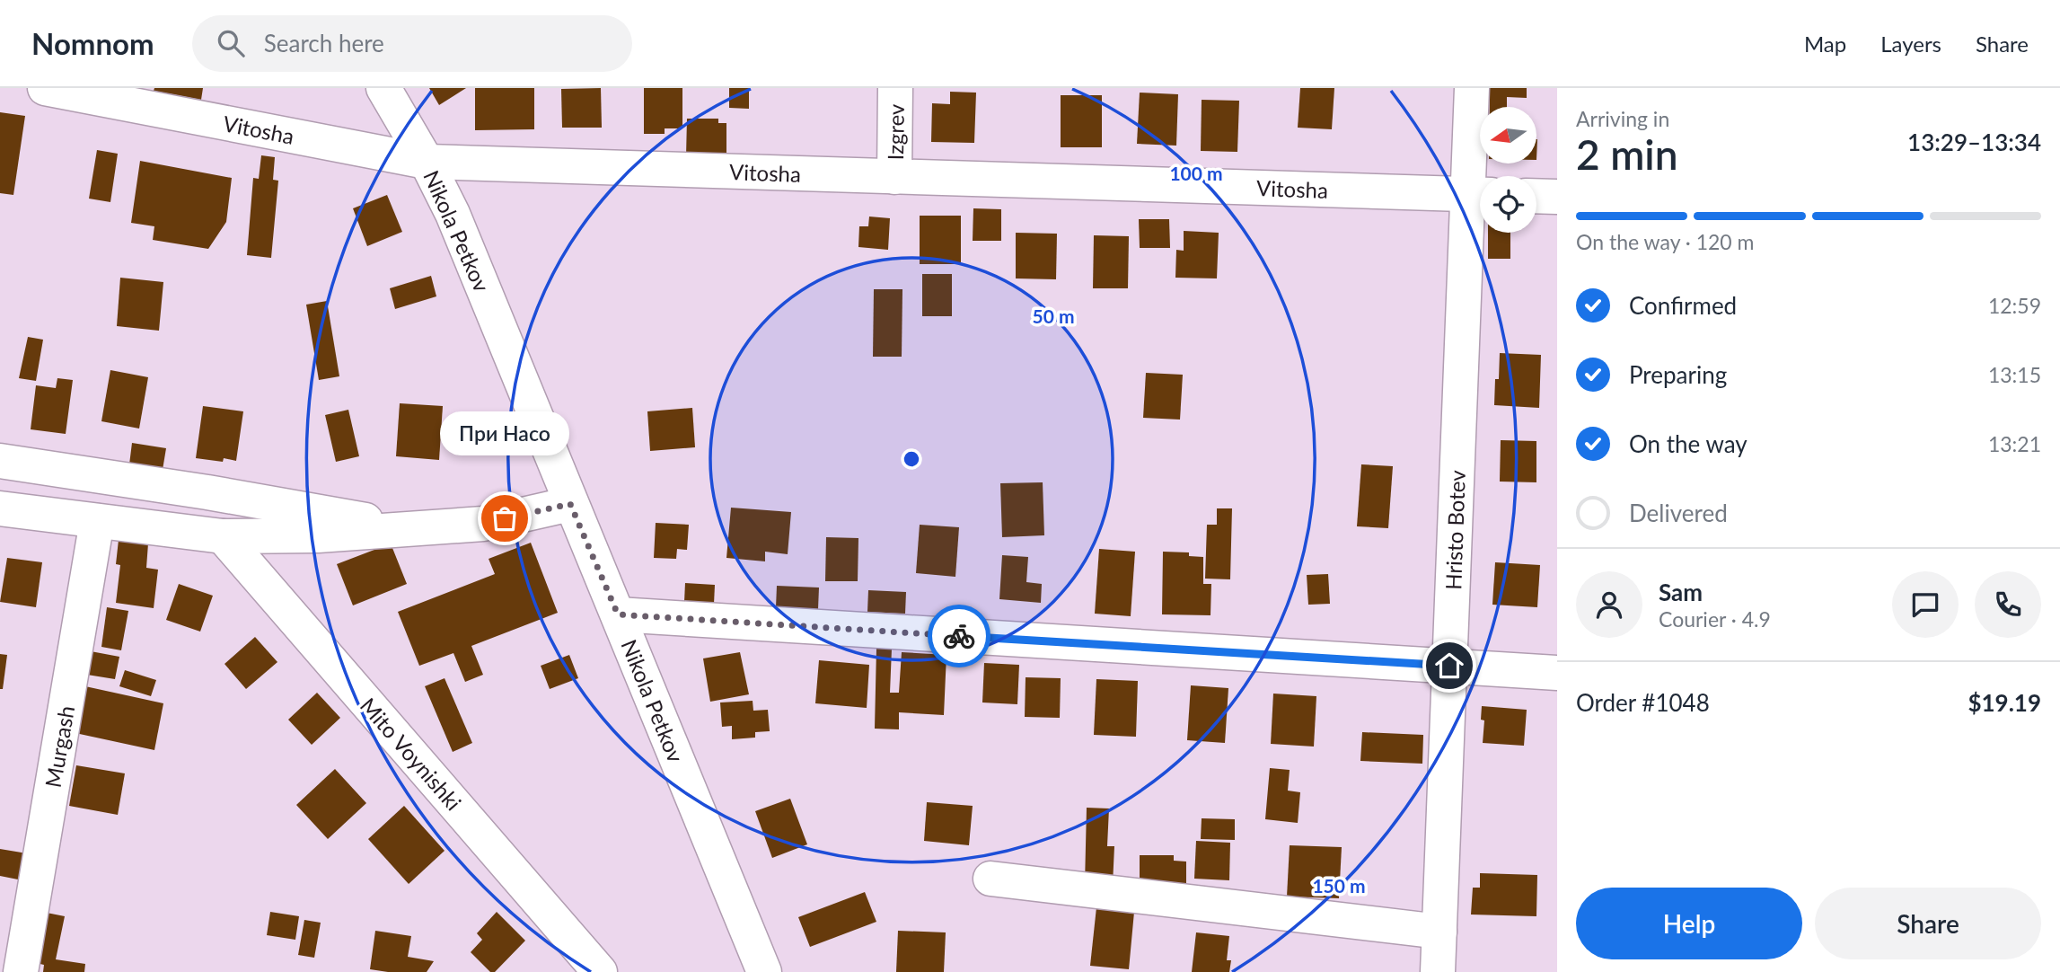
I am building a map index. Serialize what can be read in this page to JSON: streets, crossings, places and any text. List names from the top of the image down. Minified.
{"streets":{"street":["Vitosha","Izgrev","Nikola Petkov","Hristo Botev","Murgash","Mito Voynishki"]},"crossings":[["Vitosha","Izgrev"],["Vitosha","Nikola Petkov"],["Vitosha","Hristo Botev"]],"places":["При Насо"],"north":"left","page":{"header":"Nomnom","search":"Search here","nav":["Map","Layers","Share"],"heading":["2 min","Arriving in","13:29–13:34"],"panel":["Sam","Courier · 4.9","Order #1048","$19.19"],"bar":"On the way · 120 m","list":[["Confirmed","12:59"],["Preparing","13:15"],["On the way","13:21"],"Delivered"],"bubble":"При Насо","buttons":["Help","Share"]},"rings":["100 m","50 m","150 m"]}
